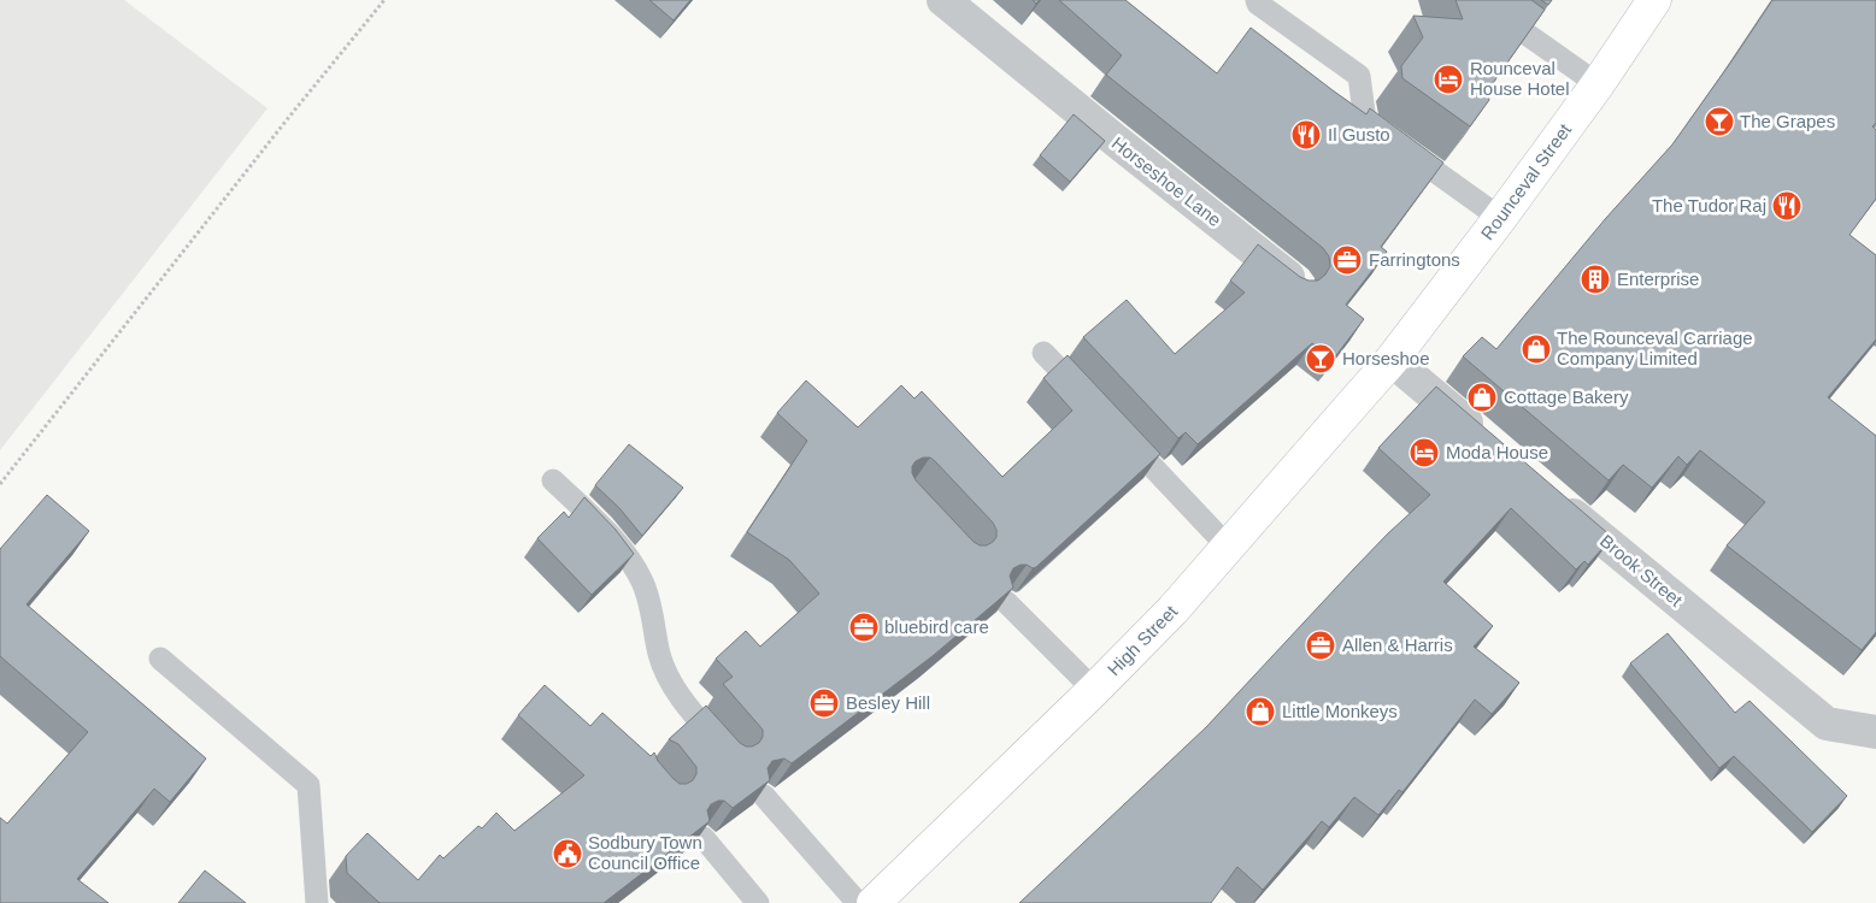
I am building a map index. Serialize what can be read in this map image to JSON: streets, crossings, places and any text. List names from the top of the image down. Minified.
{"streets":{"main road":["Rounceval Street","High Street"],"street":["Horseshoe Lane","Brook Street"]},"crossings":[["Rounceval Street","High Street"]],"places":{"hotel":["Rounceval House Hotel","Moda House"],"bar":["The Grapes","Horseshoe"],"restaurant":["Il Gusto","The Tudor Raj"],"office":["Farringtons","bluebird care","Allen & Harris","Besley Hill"],"building":["Enterprise"],"shop":["The Rounceval Carriage Company Limited","Cottage Bakery","Little Monkeys"],"public building":["Sodbury Town Council Office"]}}
